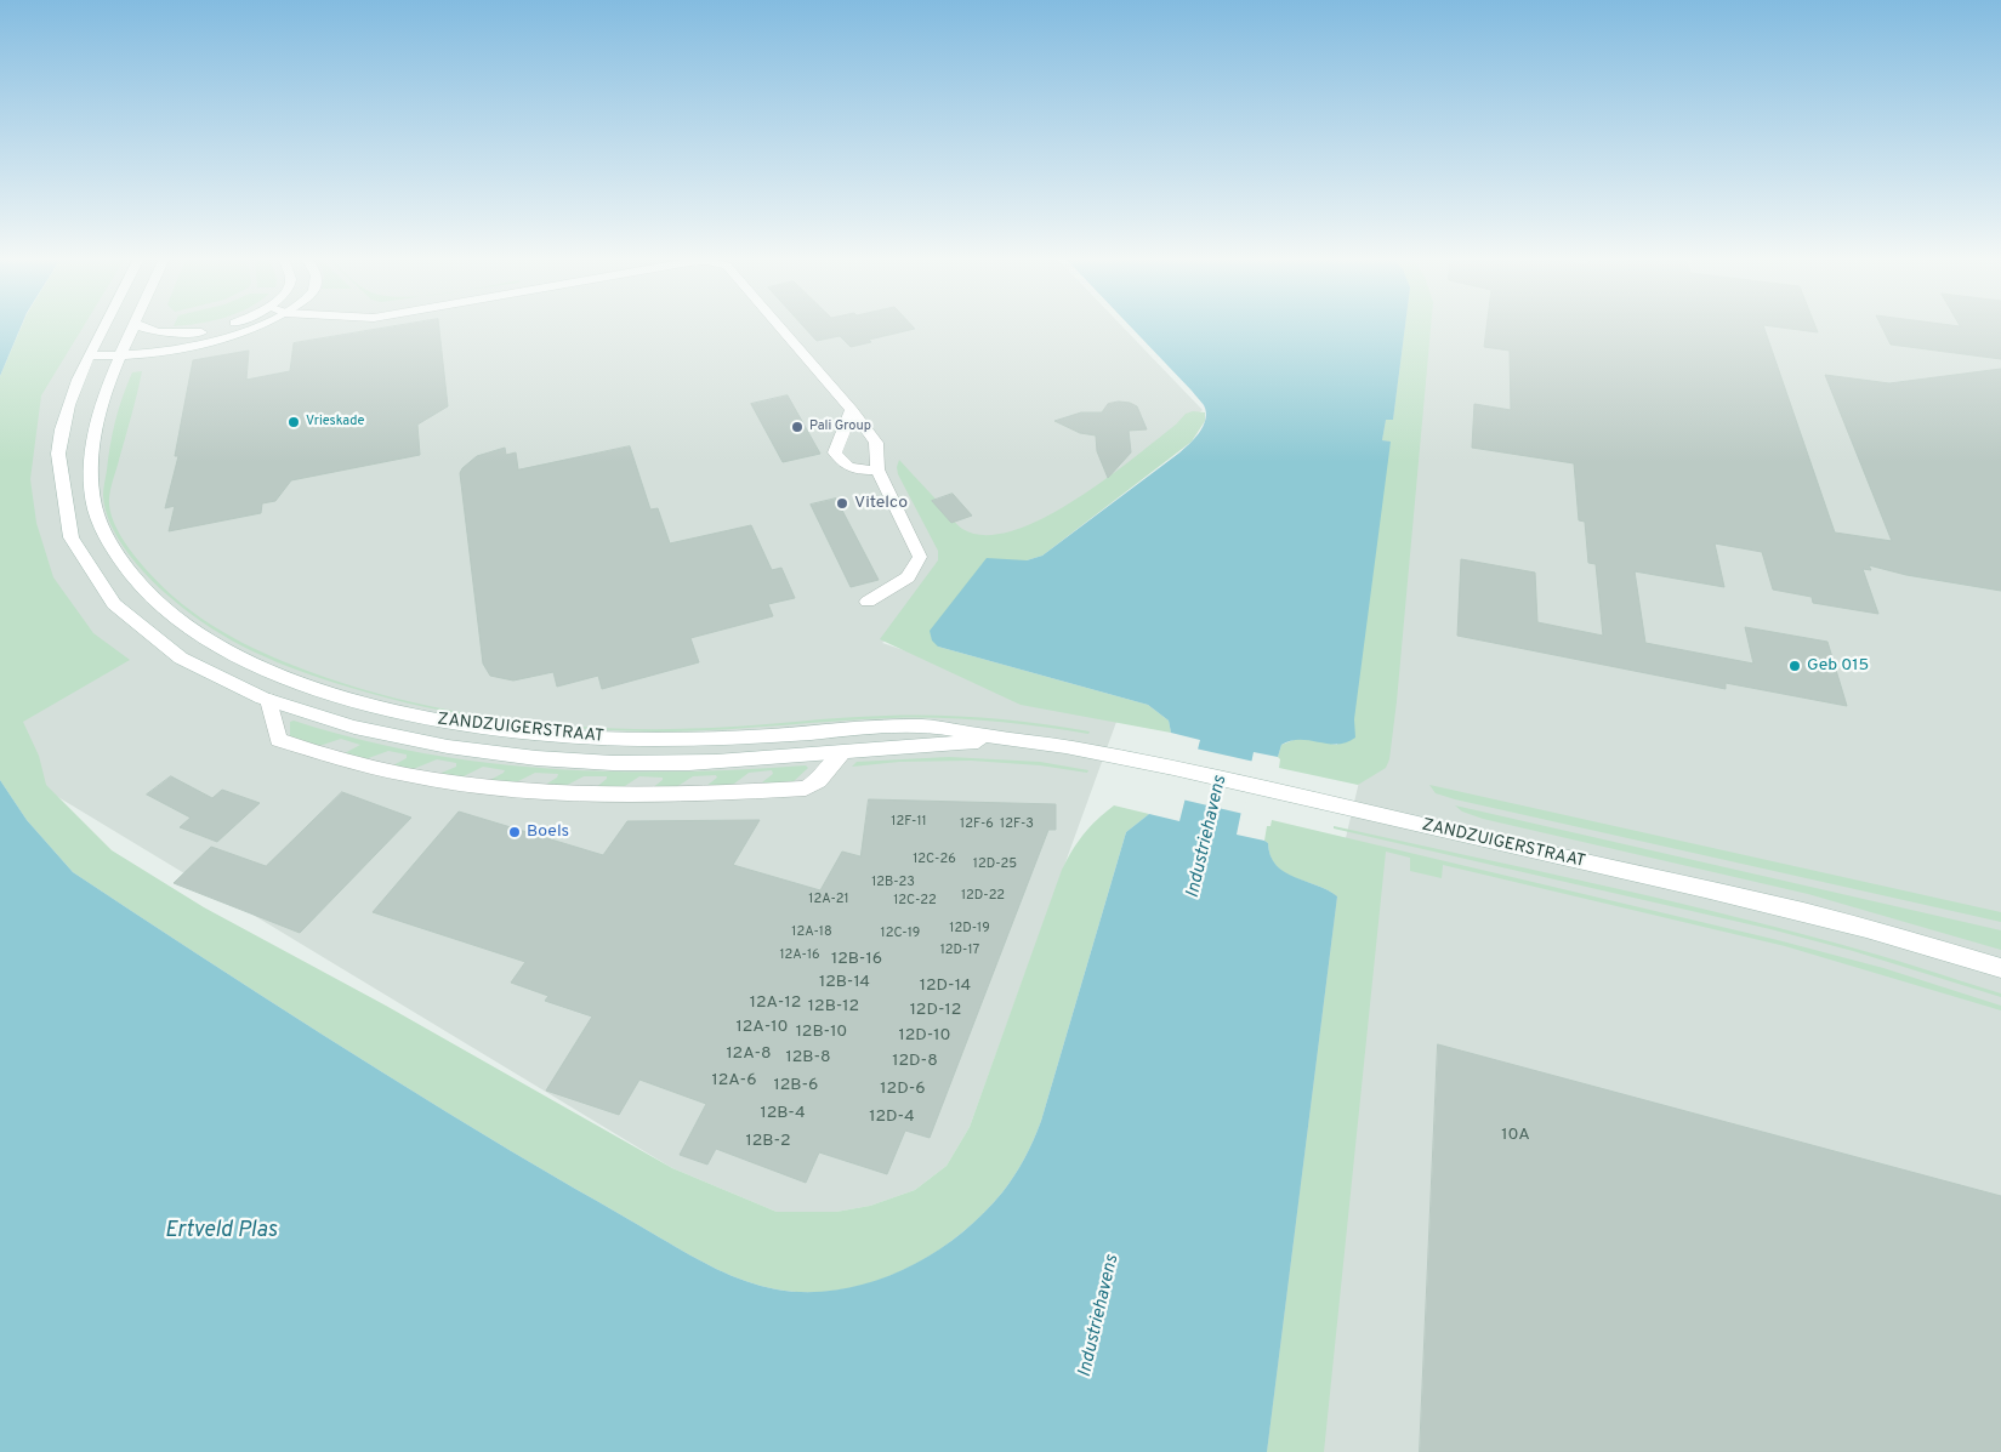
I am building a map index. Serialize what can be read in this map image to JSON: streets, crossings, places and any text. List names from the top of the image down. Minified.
{"streets":{"main road":["ZANDZUIGERSTRAAT"]},"water":["Industriehavens","Ertveld Plas"],"places":["Vrieskade","Pali Group","Vitelco","Geb 015","Boels"],"house_numbers":["12F-11","12F-6","12F-3","12C-26","12D-25","12B-23","12D-22","12A-21","12C-22","12D-19","12A-18","12C-19","12D-17","12A-16","12B-16","12B-14","12D-14","12A-12","12B-12","12D-12","12A-10","12B-10","12D-10","12A-8","12B-8","12D-8","12A-6","12B-6","12D-6","12B-4","12D-4","10A","12B-2"]}
